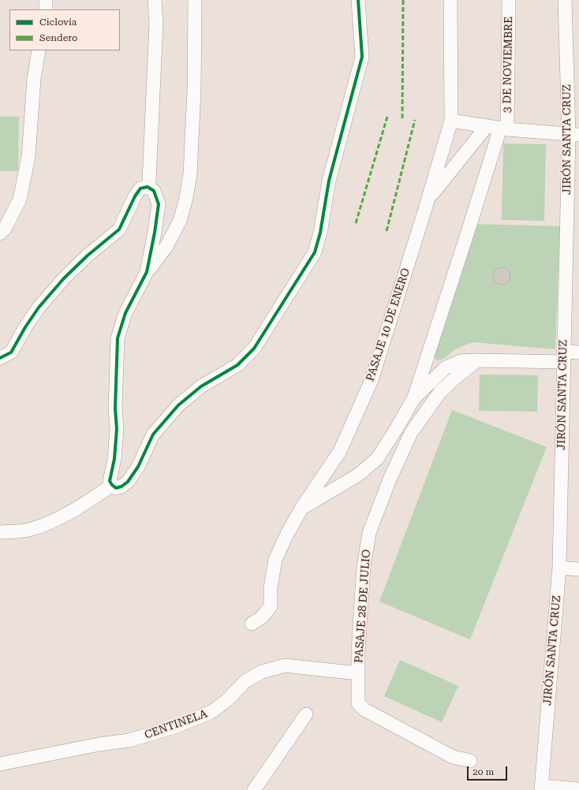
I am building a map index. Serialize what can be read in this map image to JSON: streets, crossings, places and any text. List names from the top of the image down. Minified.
{"streets":{"street":["3 DE NOVIEMBRE","JIRÓN SANTA CRUZ","PASAJE 10 DE ENERO","PASAJE 28 DE JULIO","CENTINELA"]},"crossings":[["PASAJE 28 DE JULIO","CENTINELA"]],"legend":["Ciclovía","Sendero"],"scale_bar":"20 m"}
